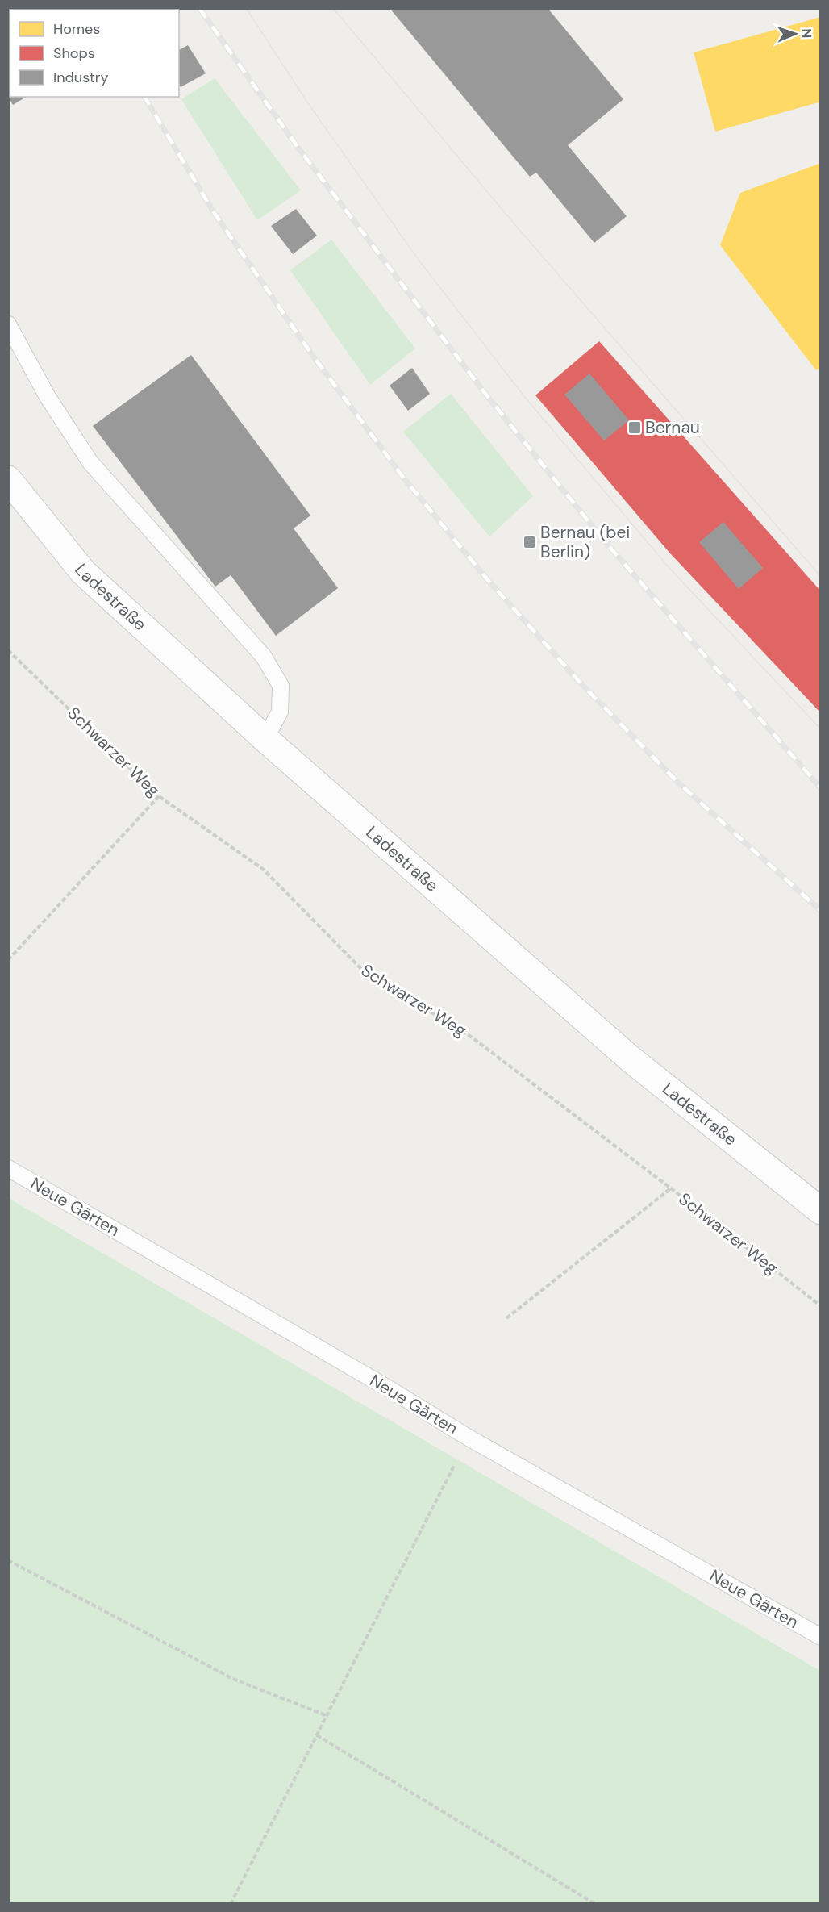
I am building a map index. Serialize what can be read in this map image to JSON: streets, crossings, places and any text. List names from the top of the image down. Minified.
{"streets":{"street":["Ladestraße"],"lane":["Neue Gärten"],"path":["Schwarzer Weg"]},"places":{"transit":["Bernau","Bernau (bei Berlin)"]},"legend":["Homes","Shops","Industry"],"north":"right"}
